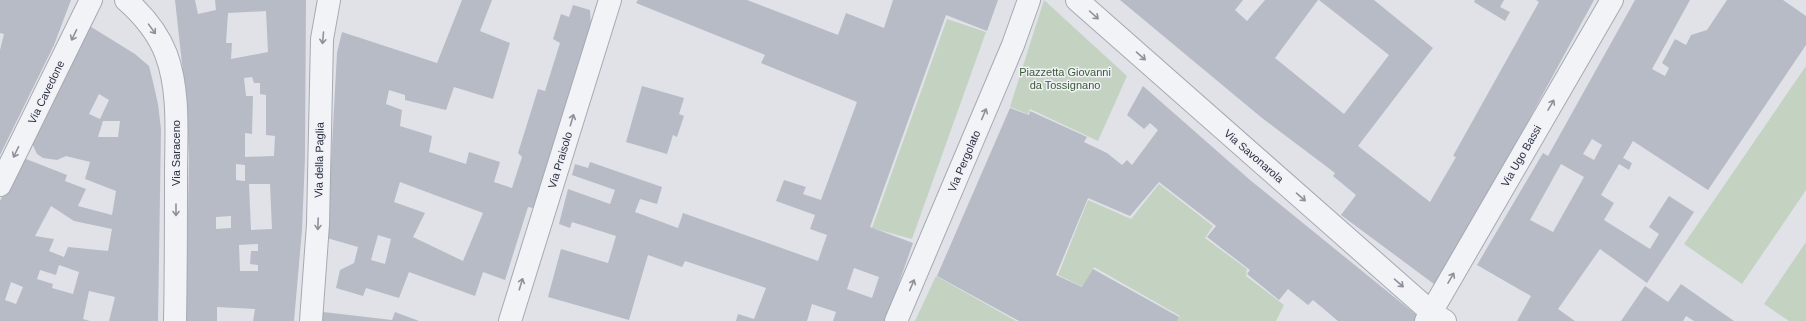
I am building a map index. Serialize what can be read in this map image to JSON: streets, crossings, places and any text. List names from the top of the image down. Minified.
{"streets":{"street":["Via Cavedone","Via Saraceno","Via Savonarola","Via Ugo Bassi","Via della Paglia","Via Praisolo","Via Pergolato"]},"crossings":[["Via Savonarola","Via Ugo Bassi"]],"one_way":["Via Cavedone","Via Saraceno","Via Savonarola","Via Ugo Bassi","Via della Paglia","Via Praisolo","Via Pergolato"],"parks":["Piazzetta Giovanni da Tossignano"]}
